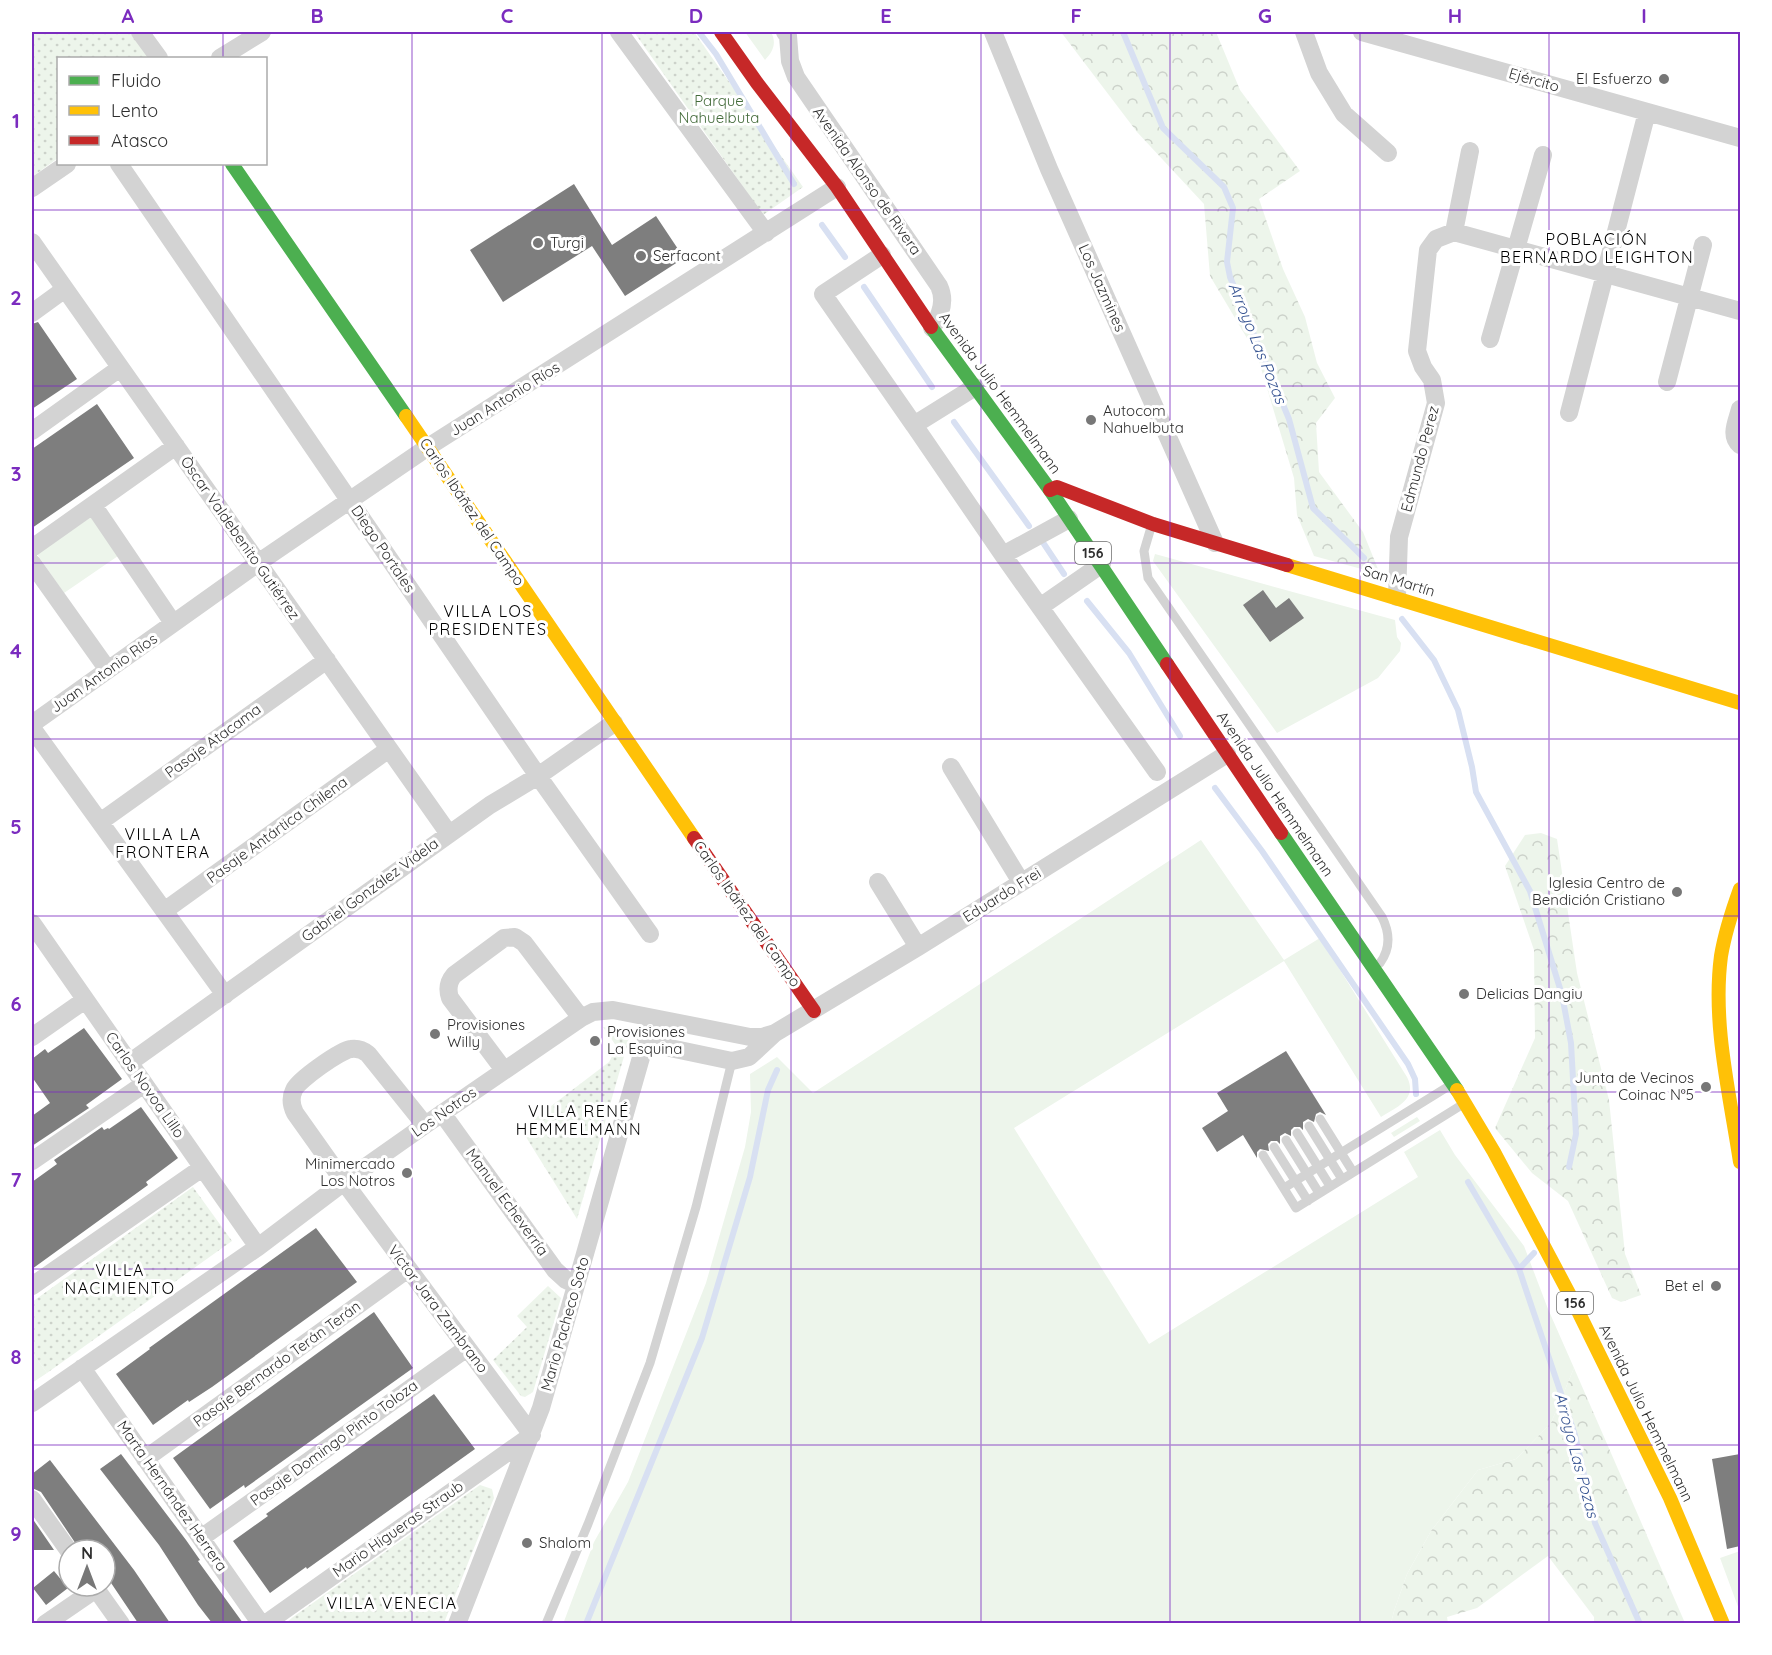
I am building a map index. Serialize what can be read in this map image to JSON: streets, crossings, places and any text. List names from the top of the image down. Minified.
{"streets":{"main road":["Avenida Julio Hemmelmann","Carlos Ibáñez del Campo","156","San Martín"],"street":["Ejército","Avenida Alonso de Rivera","Los Jazmines","Juan Antonio Ríos","Edmundo Perez","Òscar Valdebenito Gutiérrez","Diego Portales","Pasaje Atacama","Pasaje Antártica Chilena","Gabriel González Videla","Eduardo Frei","Carlos Novoa Lillo","Los Notros","Manuel Echeverría","Víctor Jara Zambrano","Mario Pacheco Soto","Pasaje Bernardo Terán Terán","Pasaje Domingo Pinto Toloza","Marta Hernández Herrera","Mario Higueras Straub"]},"crossings":[["Avenida Alonso de Rivera","Avenida Julio Hemmelmann"],["Los Jazmines","San Martín"],["Avenida Julio Hemmelmann","Juan Antonio Ríos"],["Avenida Julio Hemmelmann","San Martín"],["Avenida Julio Hemmelmann","Eduardo Frei"],["Juan Antonio Ríos","Carlos Ibáñez del Campo"],["Juan Antonio Ríos","Òscar Valdebenito Gutiérrez"],["Juan Antonio Ríos","Diego Portales"],["Edmundo Perez","San Martín"],["Carlos Ibáñez del Campo","Gabriel González Videla"],["Carlos Ibáñez del Campo","Eduardo Frei"],["Òscar Valdebenito Gutiérrez","Pasaje Atacama"],["Òscar Valdebenito Gutiérrez","Pasaje Antártica Chilena"],["Òscar Valdebenito Gutiérrez","Gabriel González Videla"],["Diego Portales","Gabriel González Videla"],["Gabriel González Videla","Carlos Novoa Lillo"],["Eduardo Frei","Los Notros"],["Carlos Novoa Lillo","Los Notros"],["Los Notros","Manuel Echeverría"],["Los Notros","Víctor Jara Zambrano"],["Los Notros","Mario Pacheco Soto"],["Los Notros","Marta Hernández Herrera"],["Manuel Echeverría","Mario Pacheco Soto"],["Víctor Jara Zambrano","Mario Pacheco Soto"],["Víctor Jara Zambrano","Pasaje Bernardo Terán Terán"],["Víctor Jara Zambrano","Pasaje Domingo Pinto Toloza"],["Víctor Jara Zambrano","Mario Higueras Straub"],["Mario Pacheco Soto","Mario Higueras Straub"],["Pasaje Bernardo Terán Terán","Marta Hernández Herrera"],["Pasaje Domingo Pinto Toloza","Marta Hernández Herrera"],["Marta Hernández Herrera","Mario Higueras Straub"]],"districts":["POBLACIÓN BERNARDO LEIGHTON","VILLA LOS PRESIDENTES","VILLA LA FRONTERA","VILLA RENÉ HEMMELMANN","VILLA NACIMIENTO","VILLA VENECIA"],"water":["Arroyo Las Pozas"],"parks":["Parque Nahuelbuta"],"places":["El Esfuerzo","Turgi","Serfacont","Autocom Nahuelbuta","Iglesia Centro de Bendición Cristiano","Delicias Dangiu","Provisiones Willy","Provisiones La Esquina","Junta de Vecinos Coinac N°5","Minimercado Los Notros","Bet el","Shalom"],"legend":["Fluido","Lento","Atasco"],"north":"top","grid":{"columns":["A","B","C","D","E","F","G","H","I"],"rows":["1","2","3","4","5","6","7","8","9"]}}
